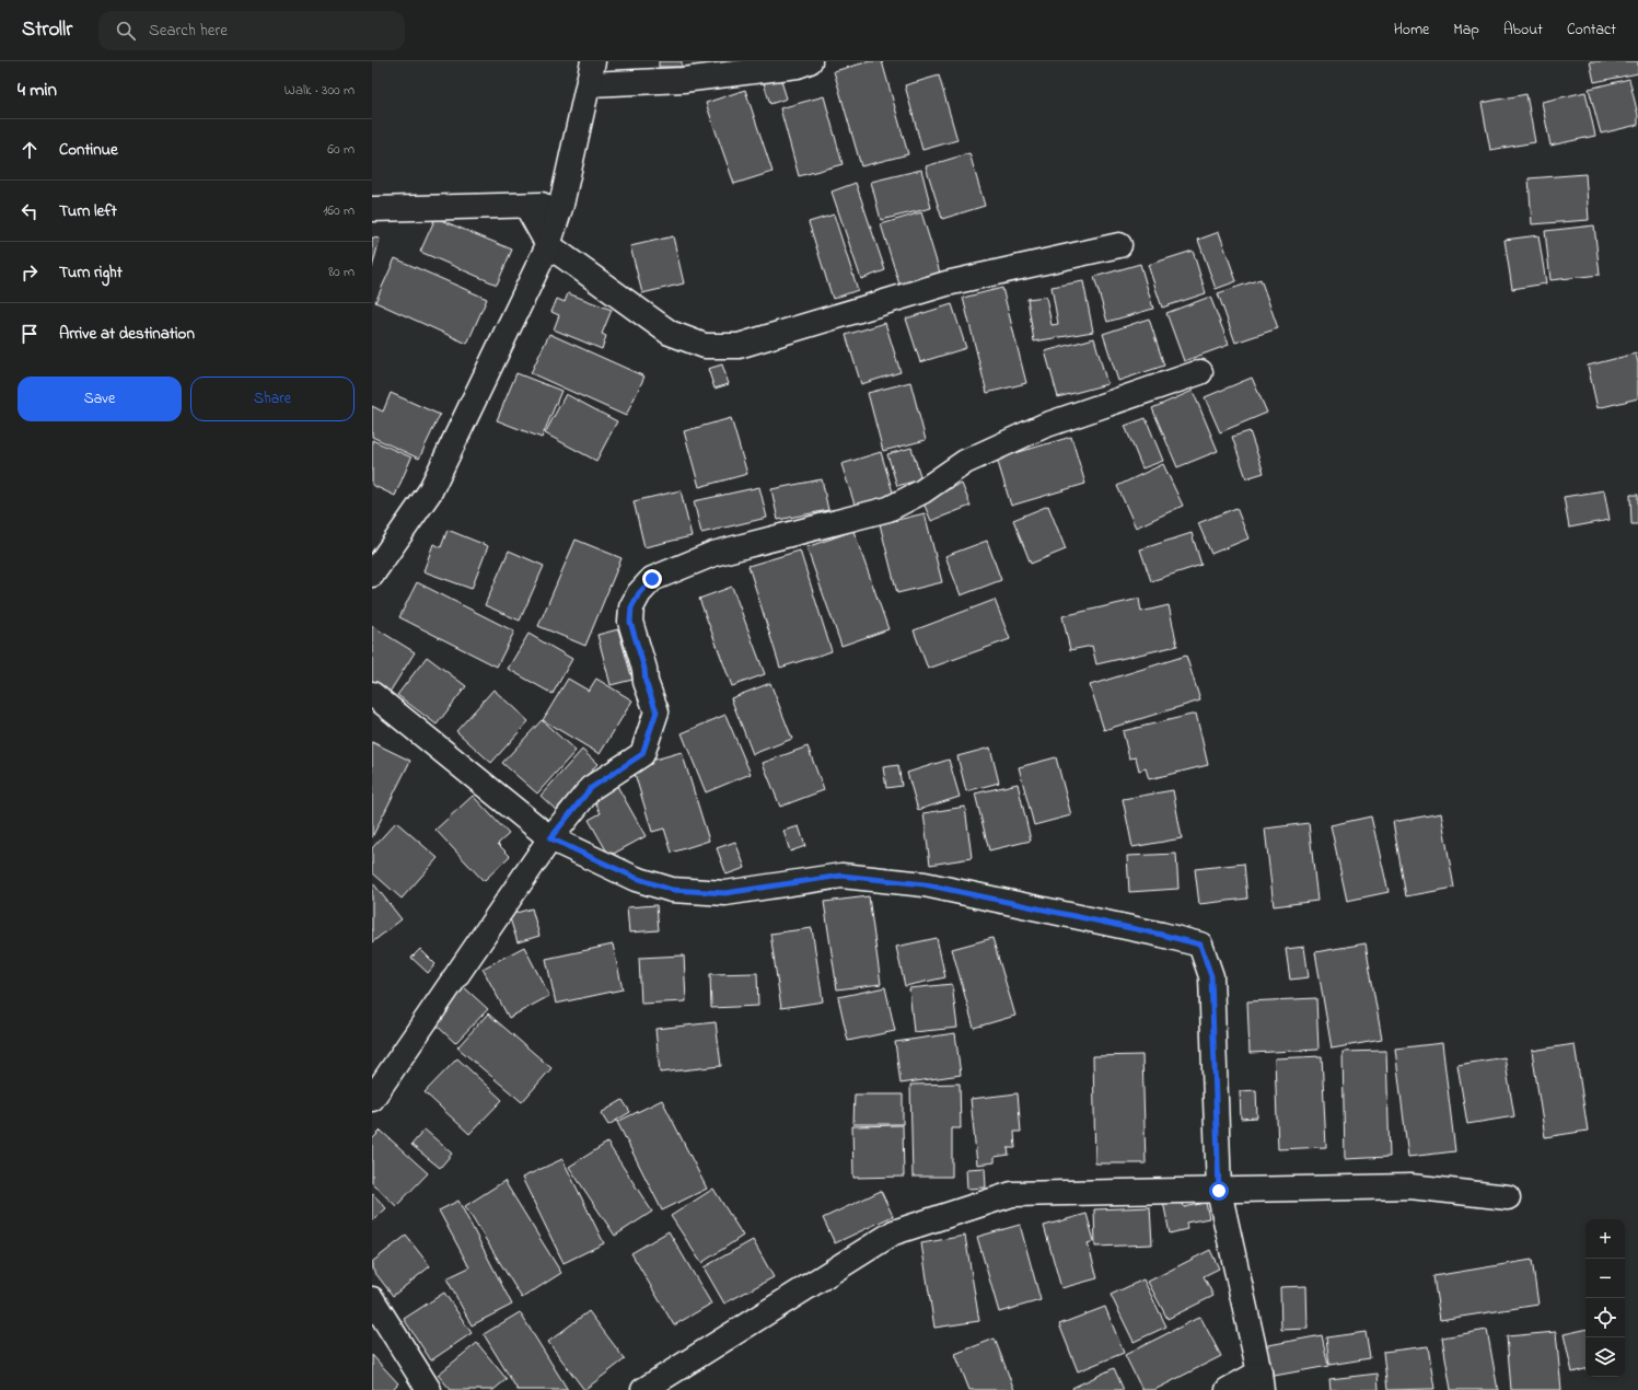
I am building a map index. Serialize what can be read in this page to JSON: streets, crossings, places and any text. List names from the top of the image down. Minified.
{"page":{"header":"Strollr","search":"Search here","nav":["Home","Map","About","Contact"],"heading":["4 min","Walk · 300 m"],"list":[["Continue","60 m"],["Turn left","160 m"],["Turn right","80 m"],"Arrive at destination"],"buttons":["Save","Share"],"map_buttons":["+","−"]}}
